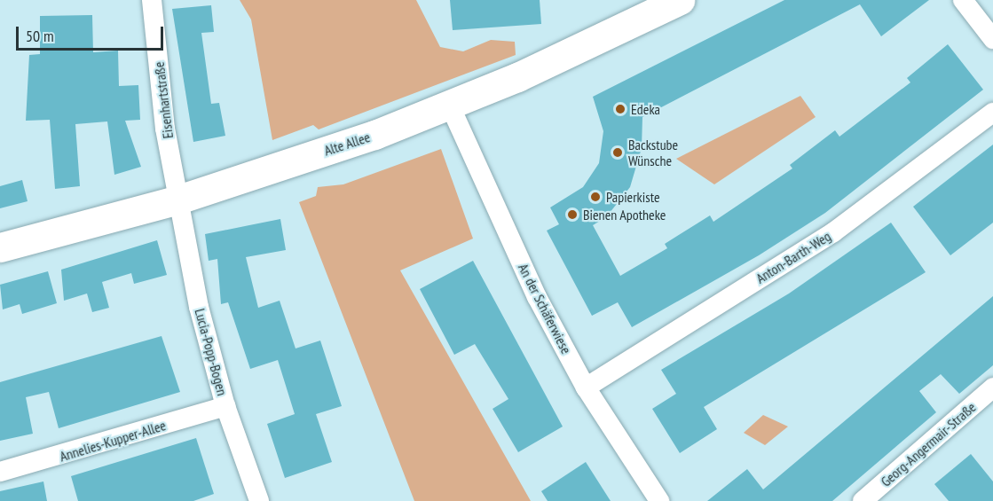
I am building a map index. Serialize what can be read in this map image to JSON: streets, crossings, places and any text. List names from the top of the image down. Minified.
{"streets":{"street":["Eisenhartstraße","Alte Allee","Anton-Barth-Weg","An der Schäferwiese","Lucia-Popp-Bogen","Annelies-Kupper-Allee","Georg-Angermair-Straße"]},"crossings":[["Eisenhartstraße","Alte Allee"],["Eisenhartstraße","Lucia-Popp-Bogen"],["Alte Allee","An der Schäferwiese"],["Alte Allee","Lucia-Popp-Bogen"],["Anton-Barth-Weg","An der Schäferwiese"],["Lucia-Popp-Bogen","Annelies-Kupper-Allee"]],"places":["Edeka","Backstube Wünsche","Papierkiste","Bienen Apotheke"],"scale_bar":"50 m"}
